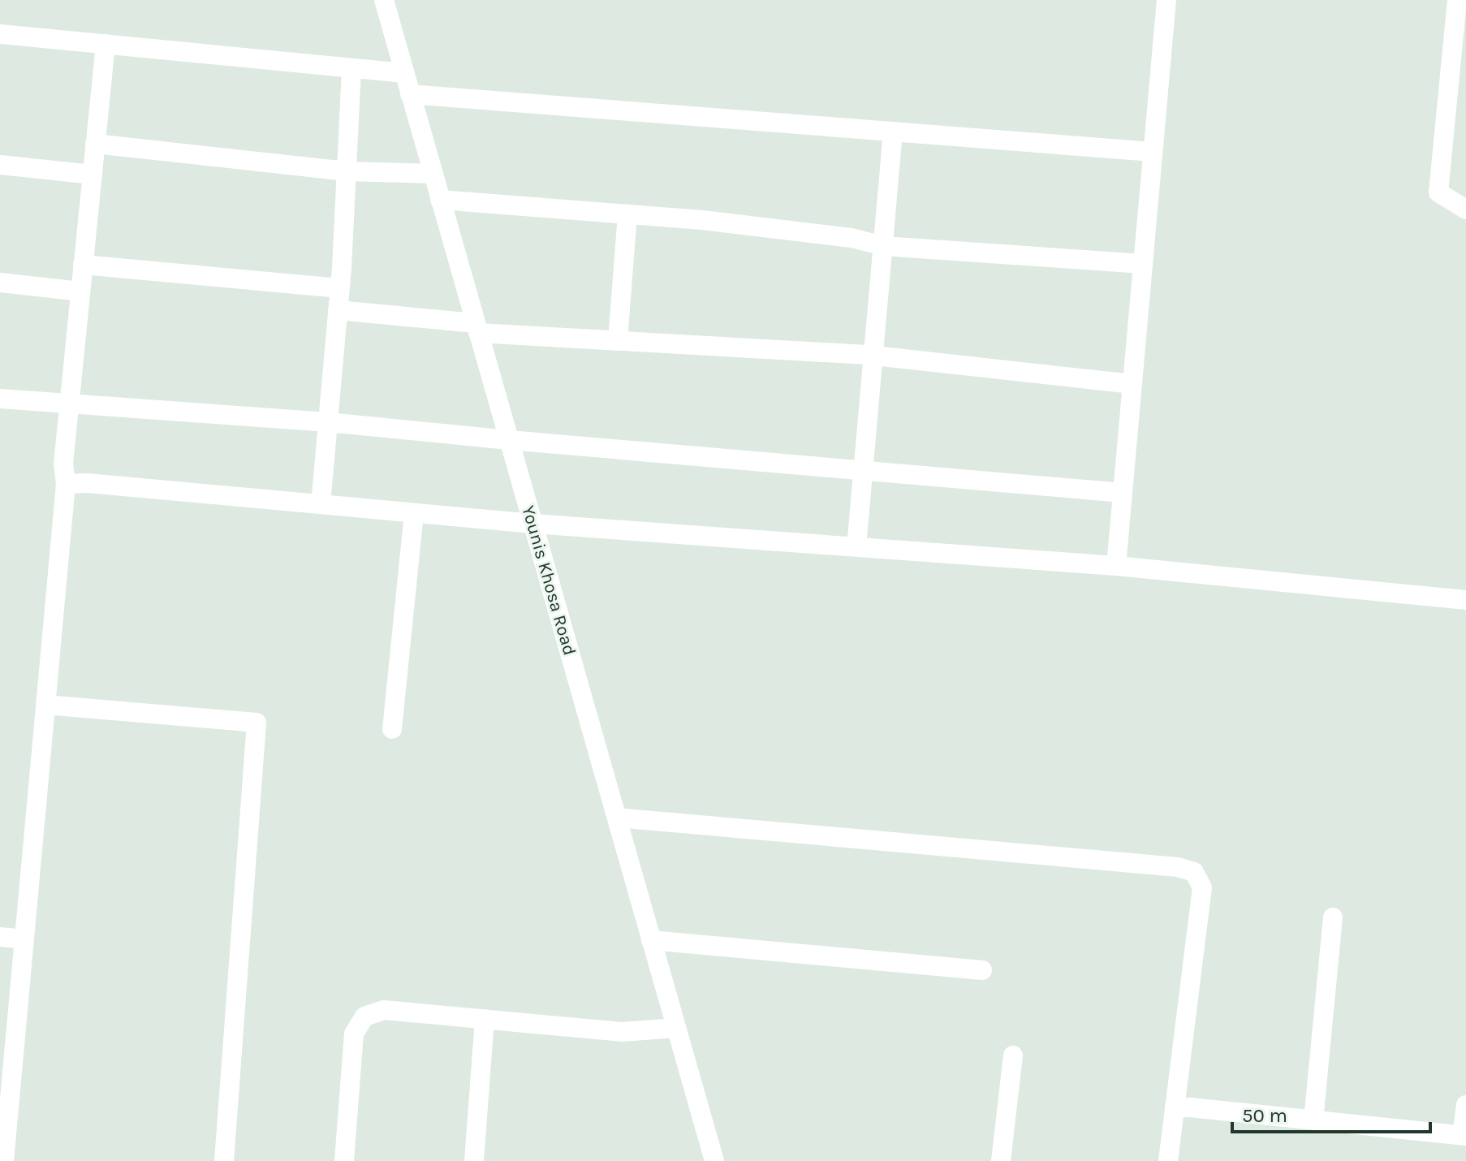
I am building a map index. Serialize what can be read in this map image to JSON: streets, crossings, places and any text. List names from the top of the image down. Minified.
{"streets":{"street":["Younis Khosa Road"]},"scale_bar":"50 m"}
